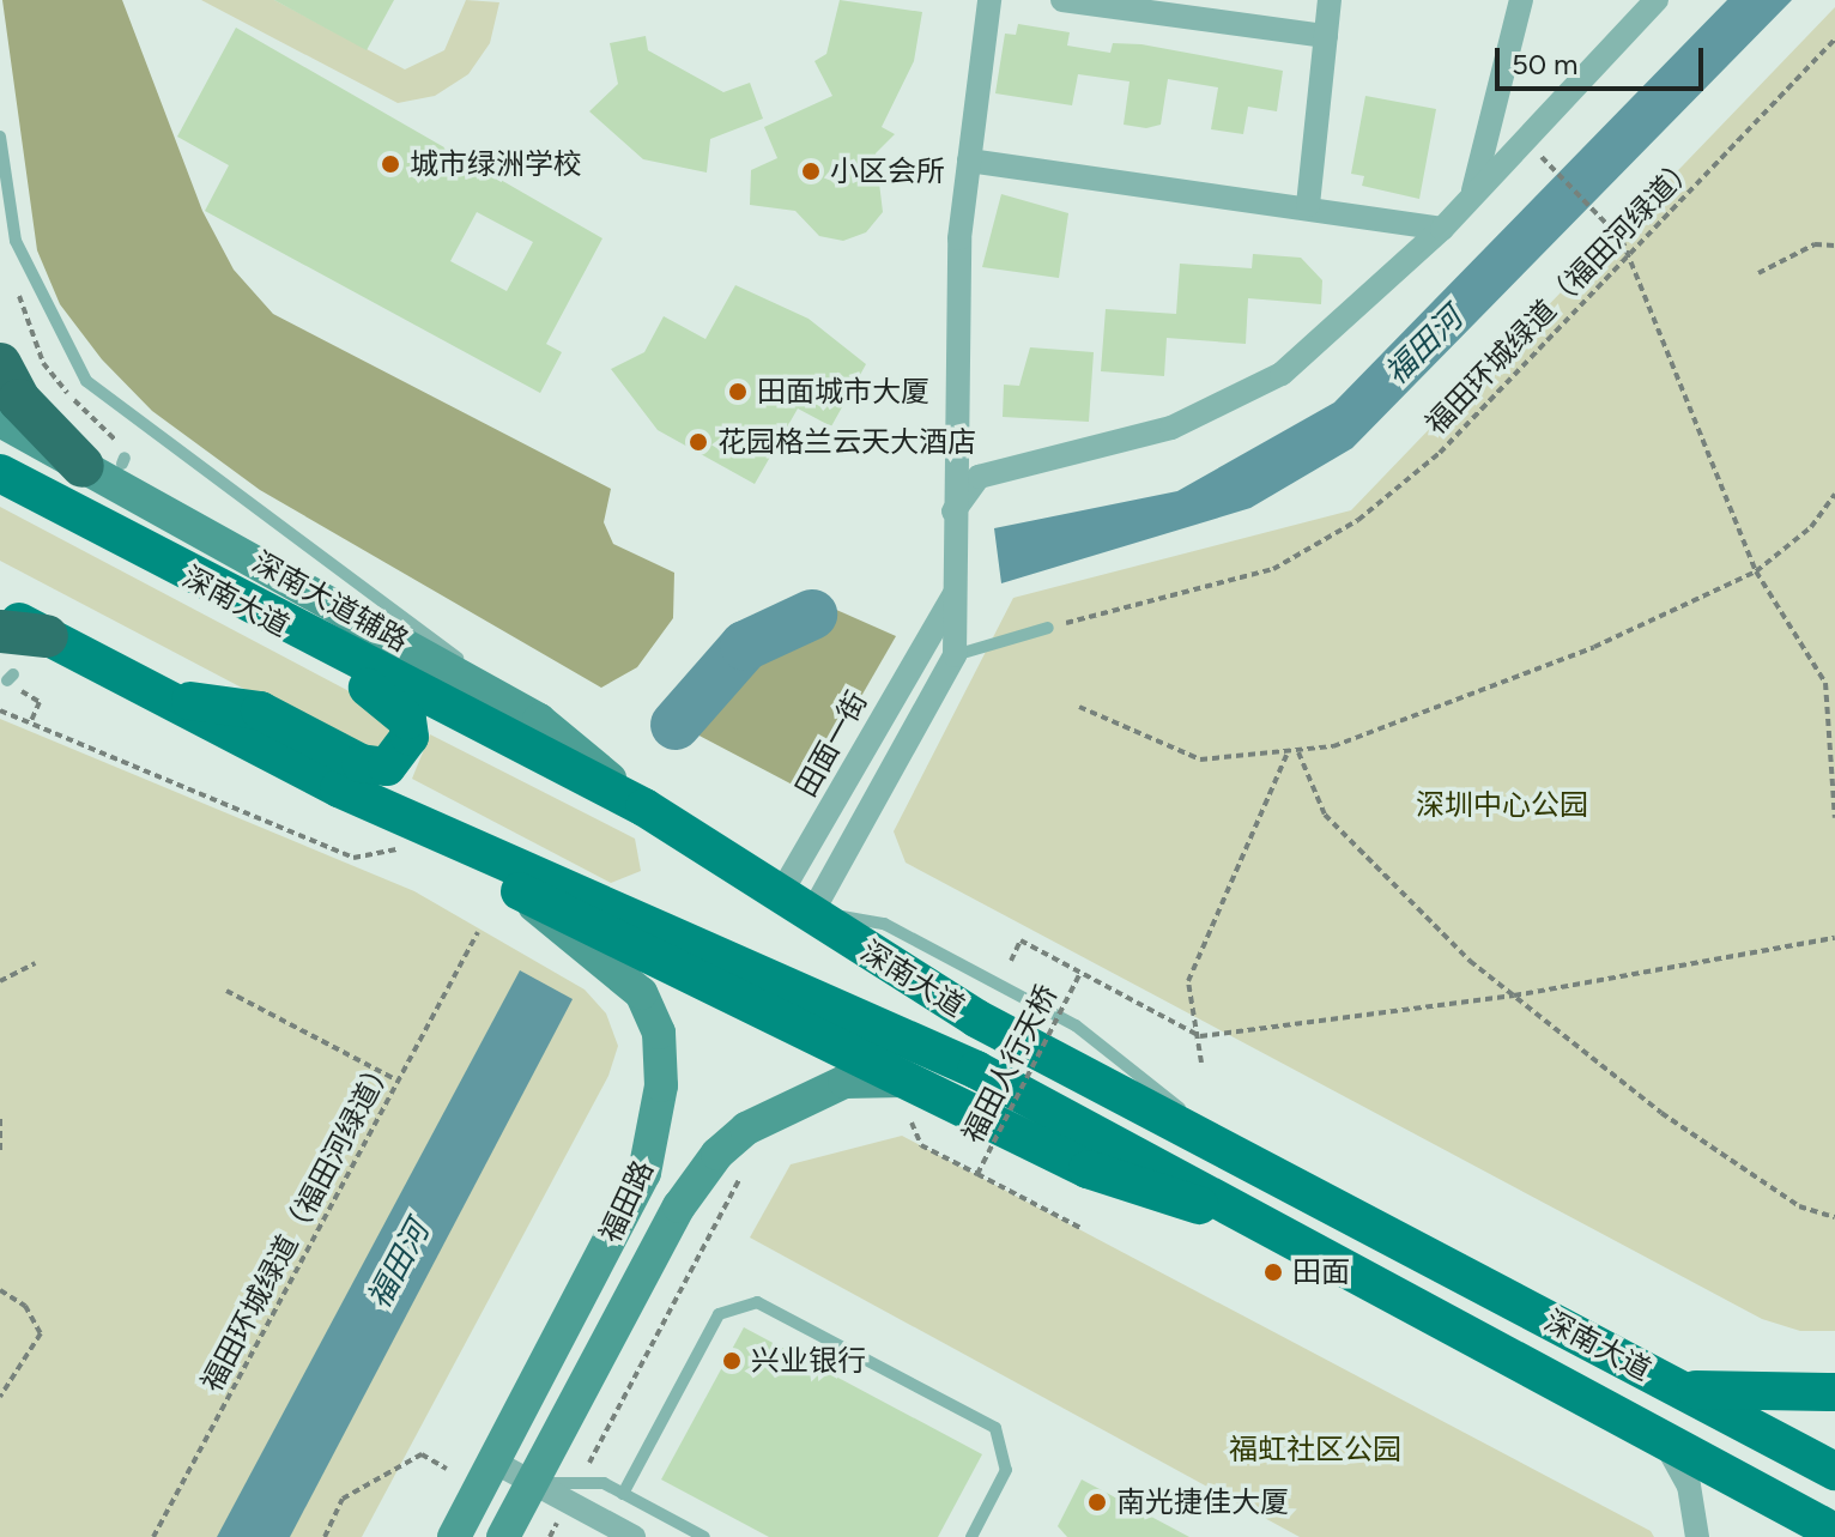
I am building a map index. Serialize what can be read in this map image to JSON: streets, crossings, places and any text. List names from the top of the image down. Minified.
{"streets":{"main road":["深南大道","深南大道辅路","福田路"],"street":["田面一街"],"path":["福田环城绿道（福田河绿道）","福田人行天桥"]},"crossings":[["深南大道","深南大道辅路"],["深南大道","田面一街"]],"water":["福田河"],"parks":["深圳中心公园","福虹社区公园"],"places":["城市绿洲学校","小区会所","田面城市大厦","花园格兰云天大酒店","田面","兴业银行","南光捷佳大厦"],"scale_bar":"50 m"}
